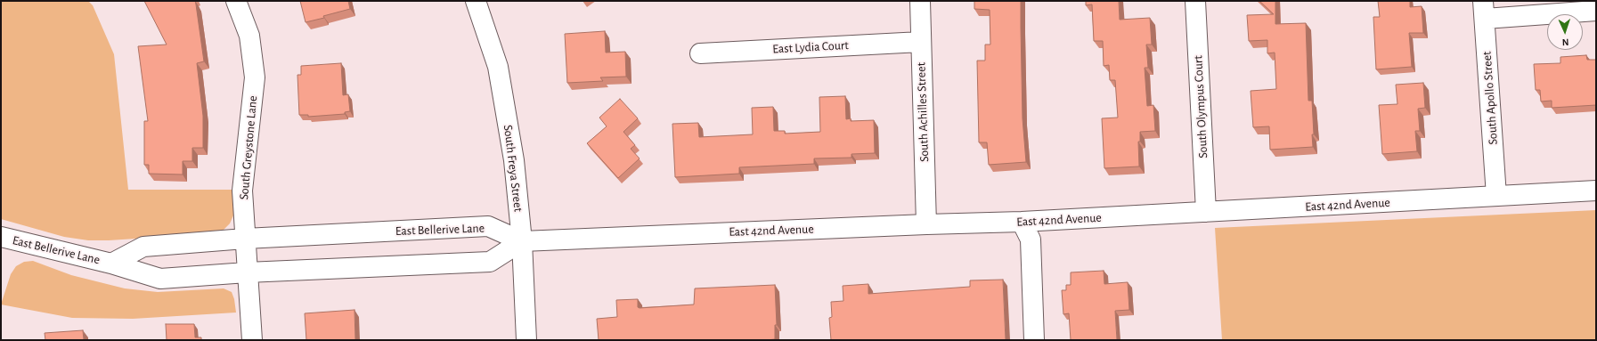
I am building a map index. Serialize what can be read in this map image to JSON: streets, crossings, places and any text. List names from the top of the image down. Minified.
{"streets":{"street":["East Lydia Court","South Apollo Street","South Olympus Court","South Achilles Street","South Greystone Lane","South Freya Street","East 42nd Avenue","East Bellerive Lane"]},"crossings":[["East Lydia Court","South Achilles Street"],["South Apollo Street","East 42nd Avenue"],["South Olympus Court","East 42nd Avenue"],["South Achilles Street","East 42nd Avenue"],["South Greystone Lane","East Bellerive Lane"],["South Freya Street","East 42nd Avenue"],["South Freya Street","East Bellerive Lane"],["East 42nd Avenue","East Bellerive Lane"]],"north":"bottom"}
